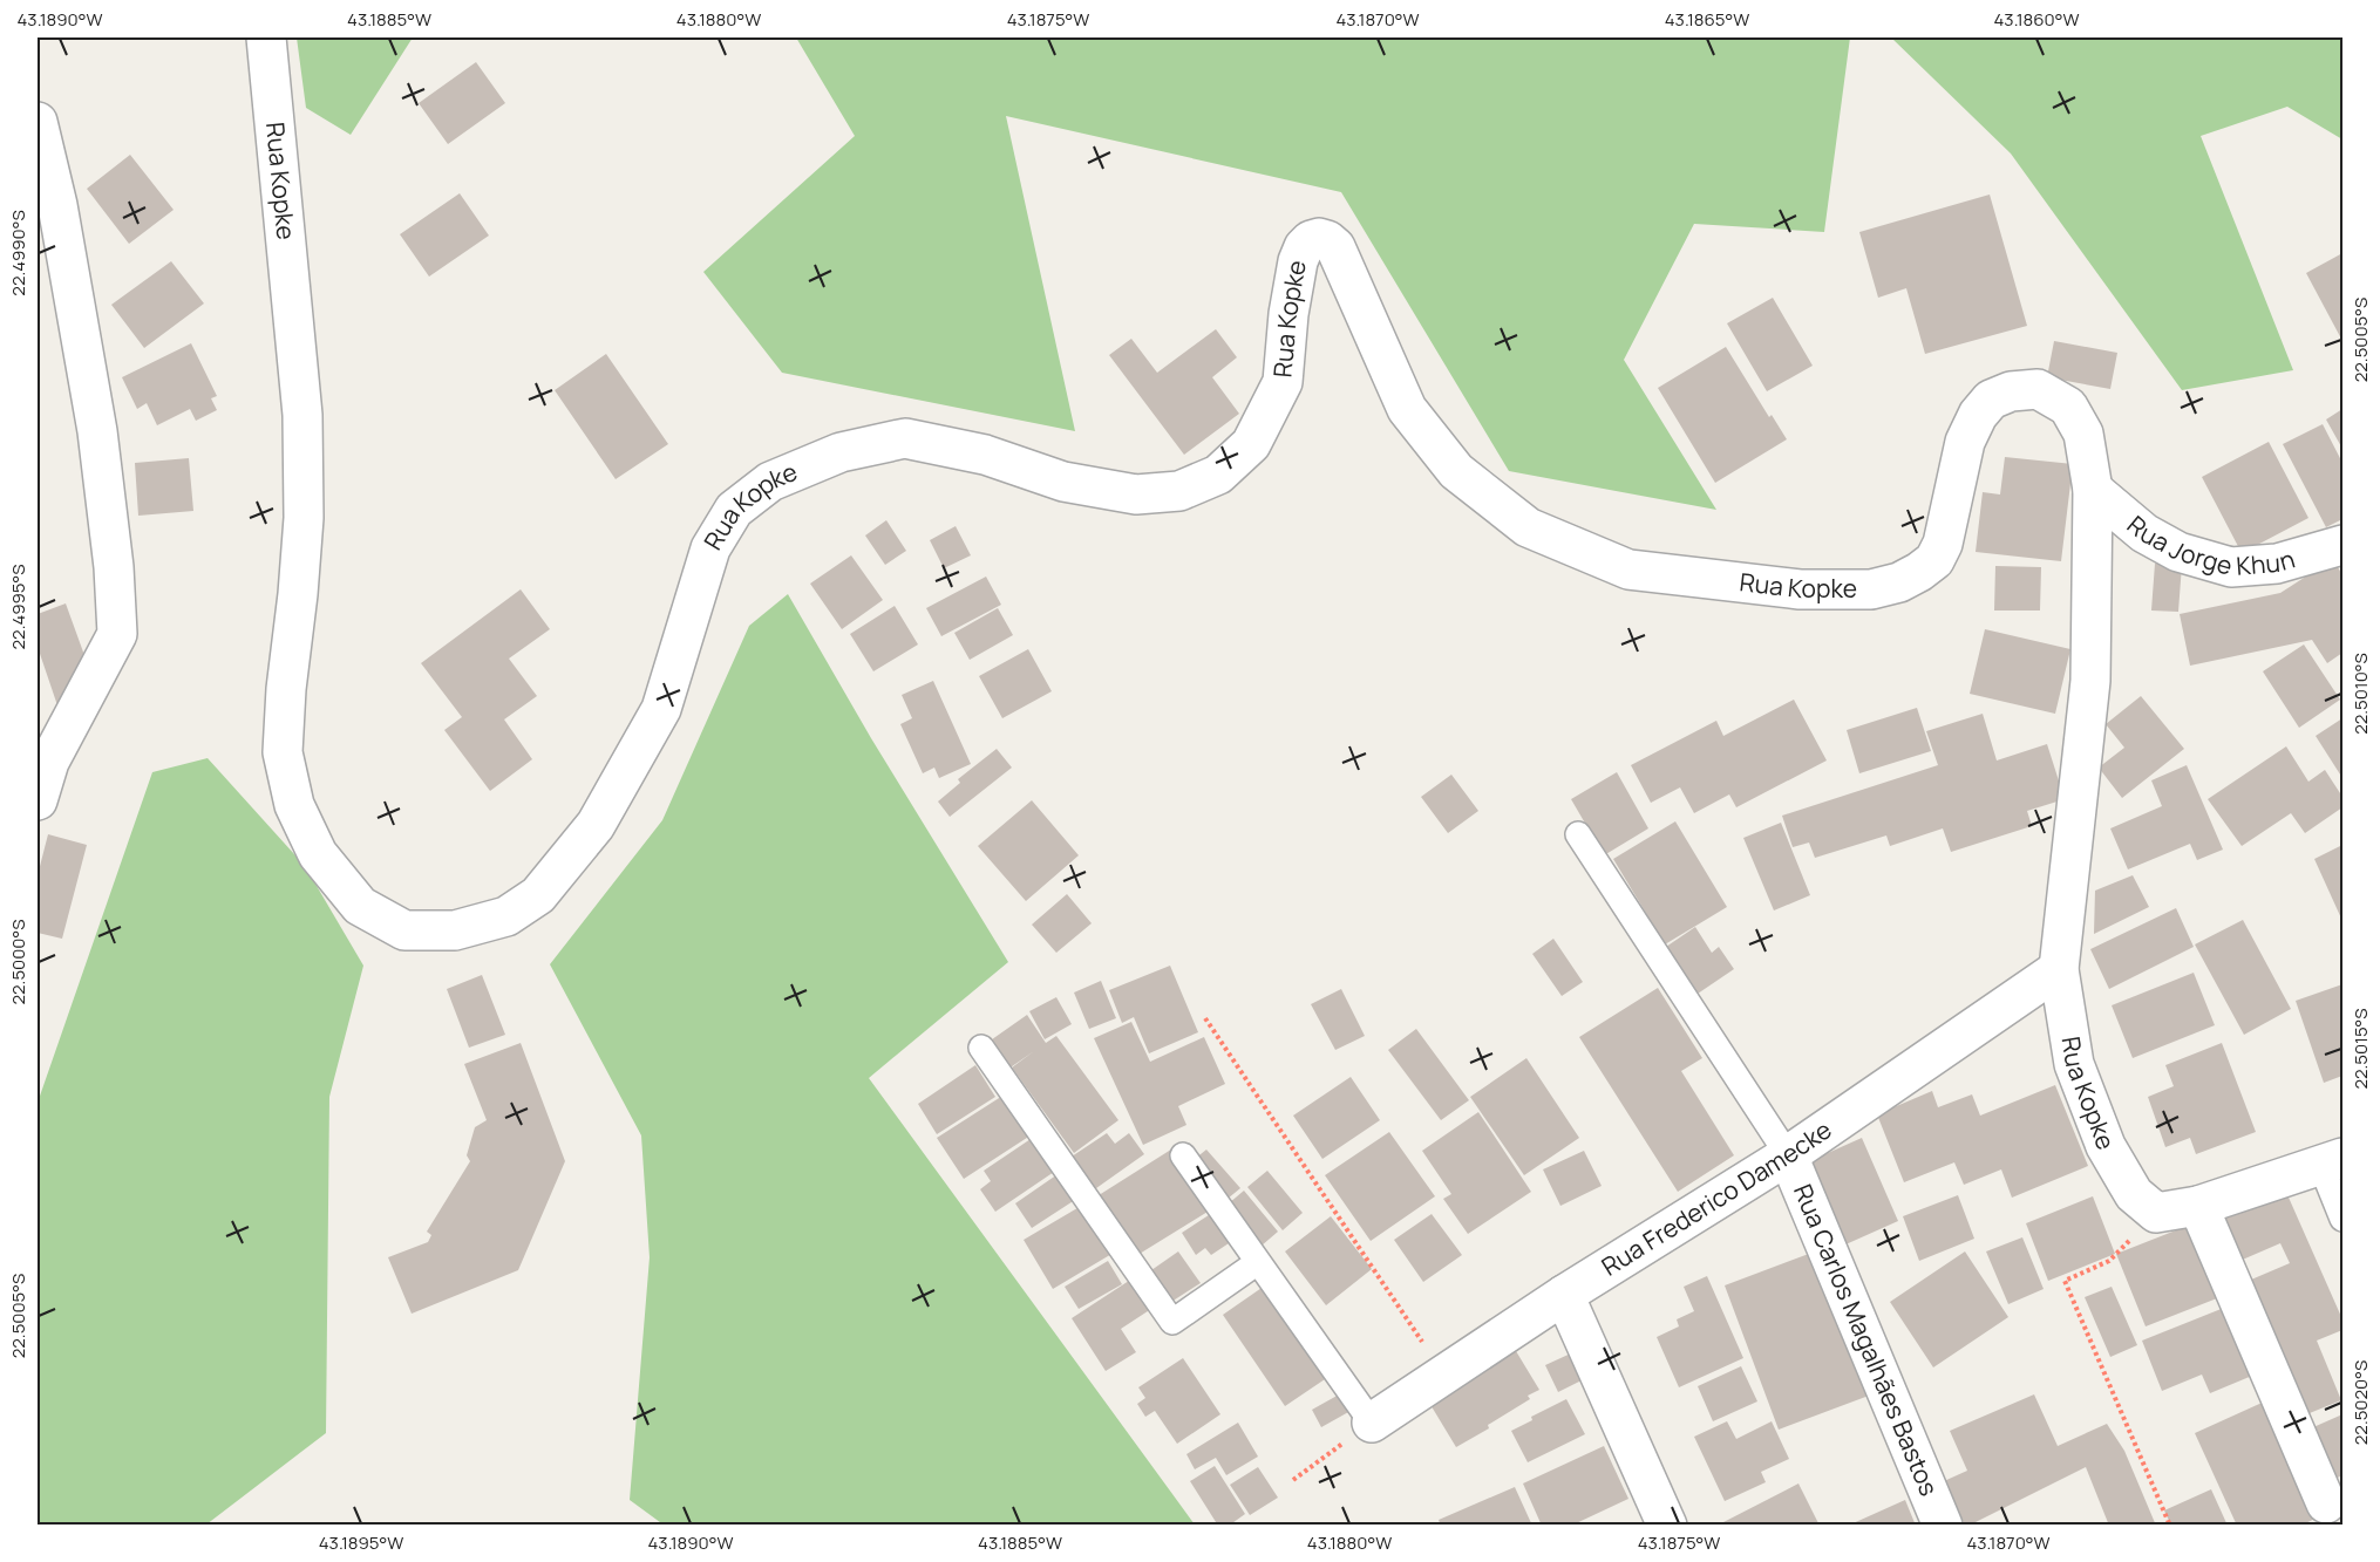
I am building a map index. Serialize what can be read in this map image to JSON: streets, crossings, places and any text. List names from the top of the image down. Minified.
{"streets":{"street":["Rua Kopke","Rua Jorge Khun","Rua Frederico Damecke","Rua Carlos Magalhães Bastos"]},"crossings":[["Rua Kopke","Rua Jorge Khun"],["Rua Kopke","Rua Frederico Damecke"],["Rua Frederico Damecke","Rua Carlos Magalhães Bastos"]],"coordinates":["43.1890°W","43.1885°W","43.1880°W","43.1875°W","43.1870°W","43.1865°W","43.1860°W","22.4990°S","22.5005°S","22.4995°S","22.5010°S","22.5000°S","22.5015°S","22.5020°S","43.1895°W"]}
